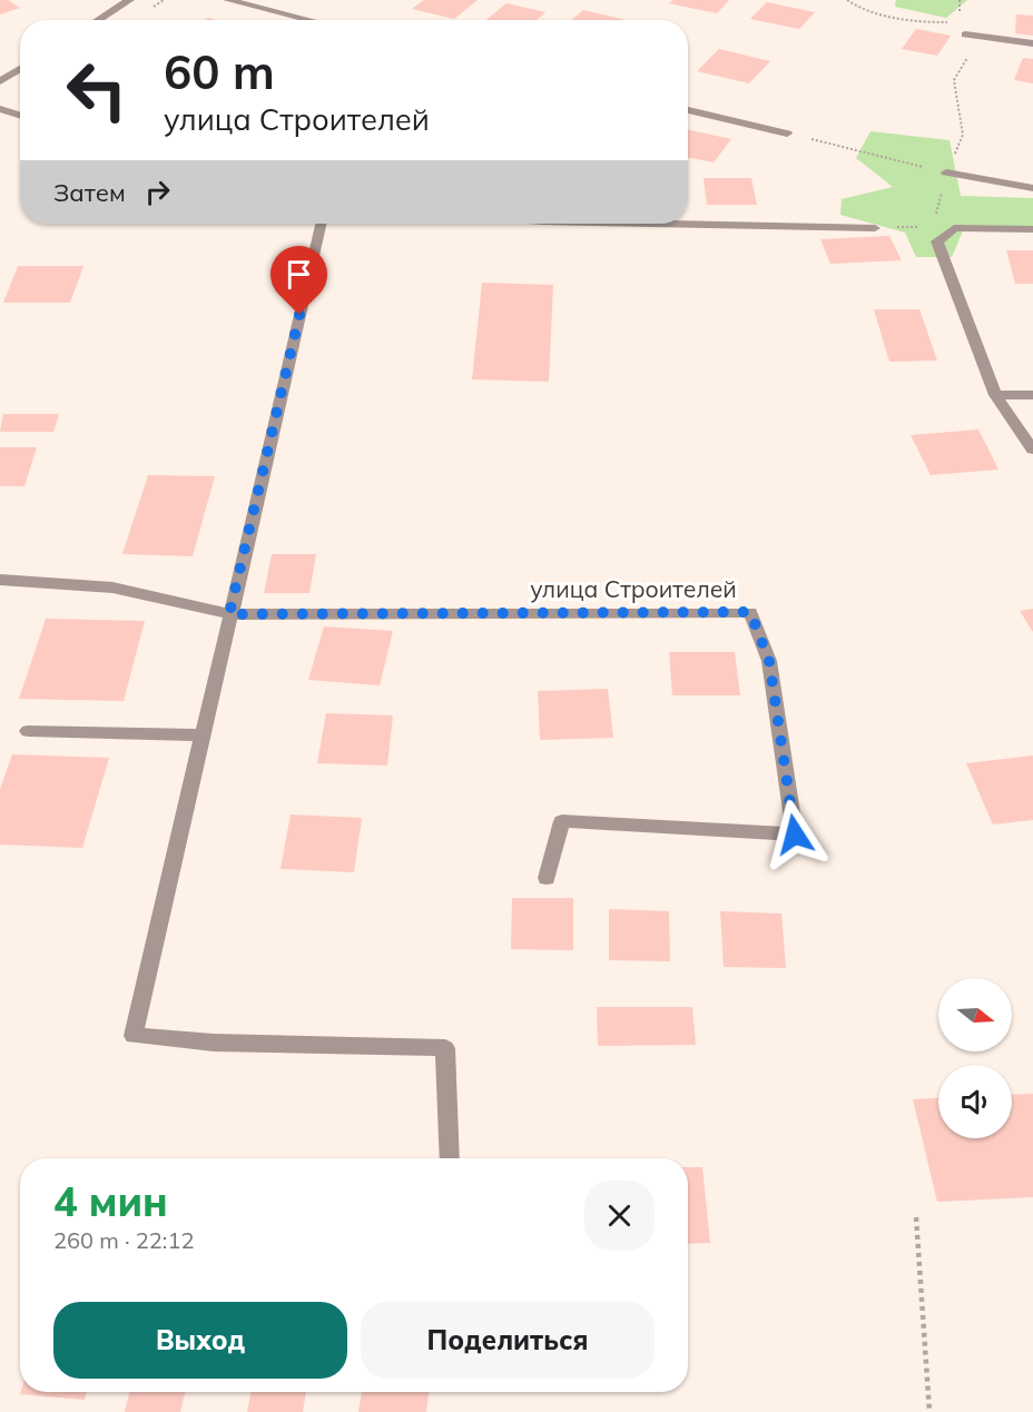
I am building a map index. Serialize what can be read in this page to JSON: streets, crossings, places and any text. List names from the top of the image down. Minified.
{"streets":{"street":["улица Строителей"]},"north":"right","page":{"turn":["60 m","улица Строителей"],"then":"Затем","heading":["4 мин","260 m · 22:12"],"buttons":["Выход","Поделиться"]}}
